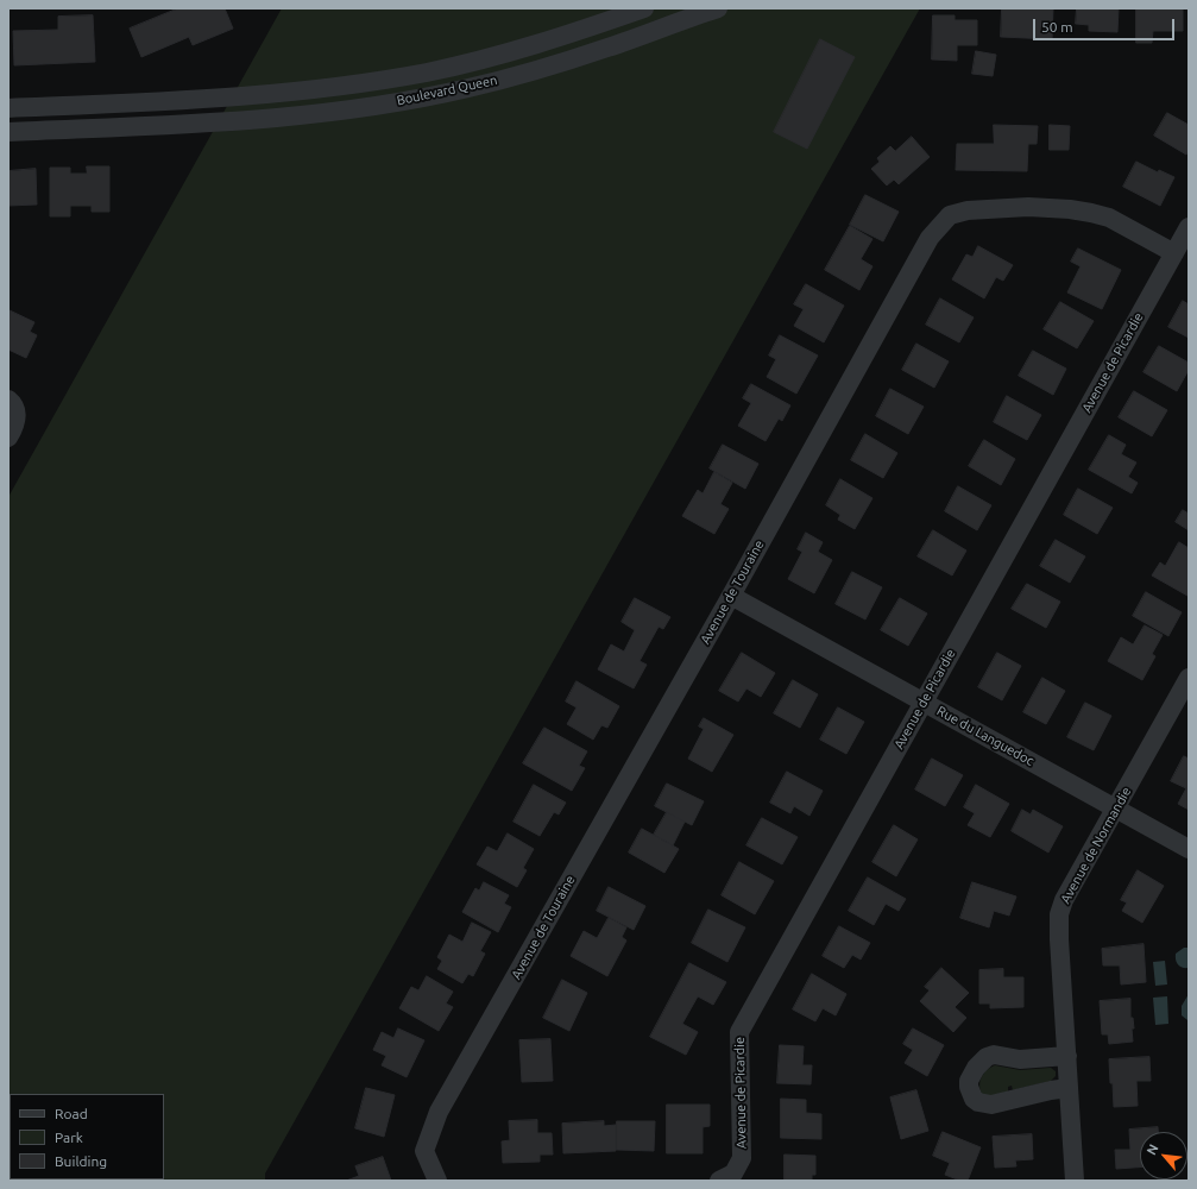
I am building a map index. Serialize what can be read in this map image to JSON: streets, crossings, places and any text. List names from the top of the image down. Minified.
{"streets":{"street":["Boulevard Queen","Avenue de Picardie","Avenue de Touraine","Rue du Languedoc","Avenue de Normandie"]},"crossings":[["Avenue de Picardie","Avenue de Touraine"],["Avenue de Picardie","Rue du Languedoc"],["Avenue de Touraine","Rue du Languedoc"],["Rue du Languedoc","Avenue de Normandie"]],"legend":["Road","Park","Building"],"scale_bar":"50 m","north":"top left"}
